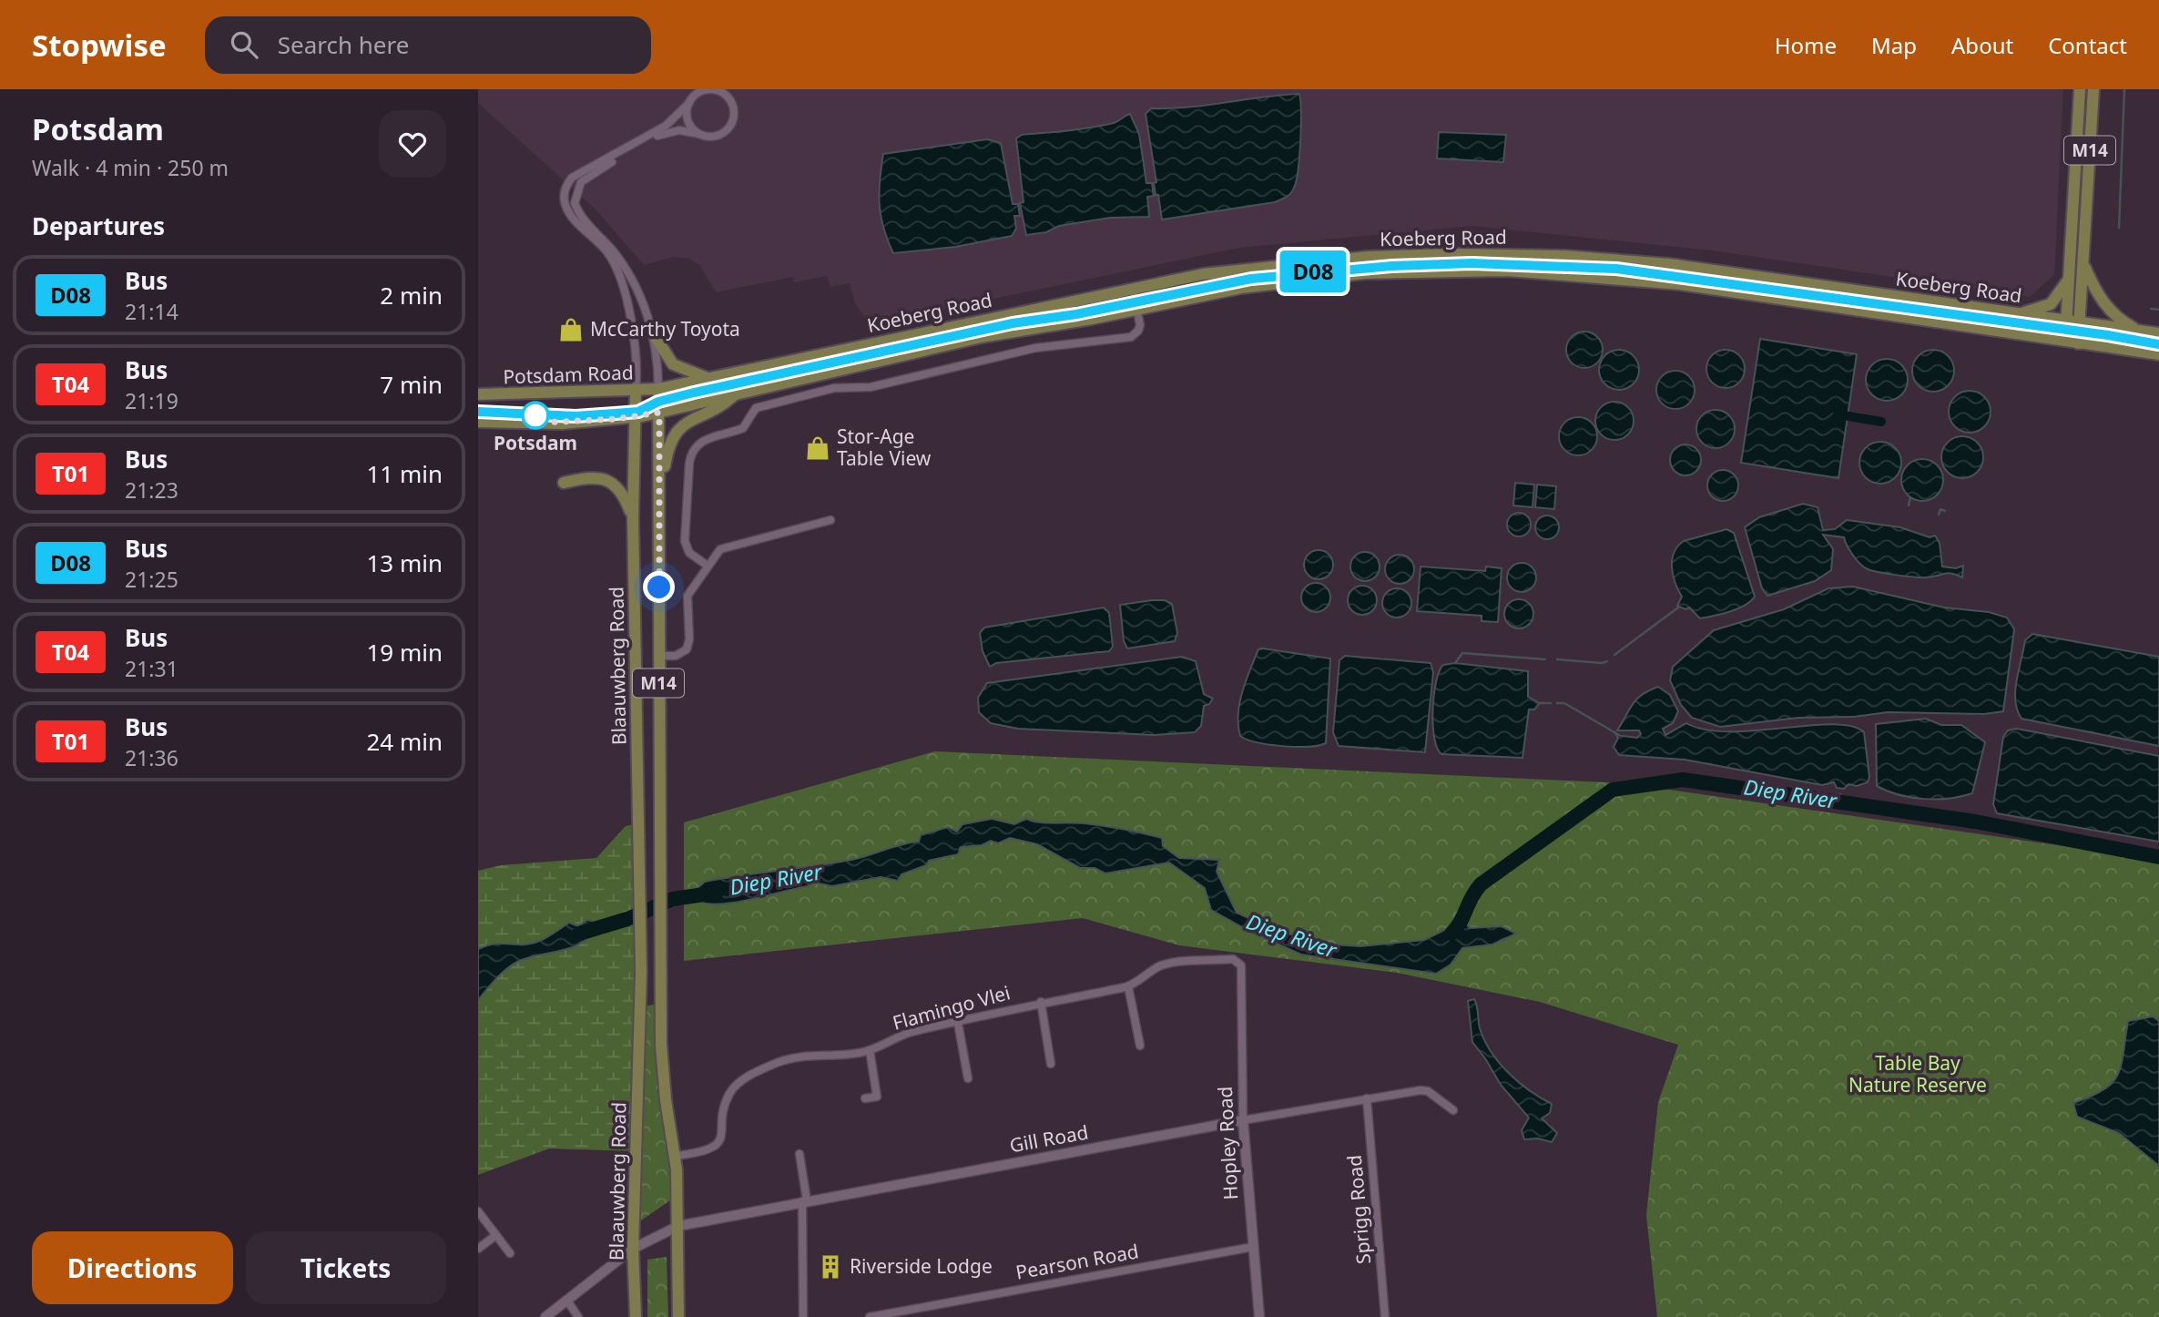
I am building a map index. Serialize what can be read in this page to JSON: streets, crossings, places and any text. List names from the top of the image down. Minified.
{"streets":{"main road":["M14","Koeberg Road","Potsdam Road","Blaauwberg Road"],"street":["Flamingo Vlei","Gill Road","Hopley Road","Sprigg Road","Pearson Road"]},"crossings":[["M14","Koeberg Road"],["Koeberg Road","Potsdam Road"],["Koeberg Road","Blaauwberg Road"],["Potsdam Road","Blaauwberg Road"],["Blaauwberg Road","Flamingo Vlei"],["Blaauwberg Road","Gill Road"],["Flamingo Vlei","Hopley Road"],["Gill Road","Hopley Road"],["Gill Road","Sprigg Road"],["Hopley Road","Pearson Road"]],"water":["Diep River"],"parks":["Table Bay Nature Reserve"],"places":{"shop":["McCarthy Toyota","Stor-Age Table View"],"other":["Potsdam"],"building":["Riverside Lodge"]},"lines":["bus line D08"],"page":{"header":"Stopwise","search":"Search here","nav":["Home","Map","About","Contact"],"heading":[["Potsdam","Walk · 4 min · 250 m"],"Departures"],"on_map":"D08","list":[{"mark":"D08","name":"Bus","note":"21:14","value":"2 min"},{"mark":"T04","name":"Bus","note":"21:19","value":"7 min"},{"mark":"T01","name":"Bus","note":"21:23","value":"11 min"},{"mark":"D08","name":"Bus","note":"21:25","value":"13 min"},{"mark":"T04","name":"Bus","note":"21:31","value":"19 min"},{"mark":"T01","name":"Bus","note":"21:36","value":"24 min"}],"buttons":["Directions","Tickets"]}}
